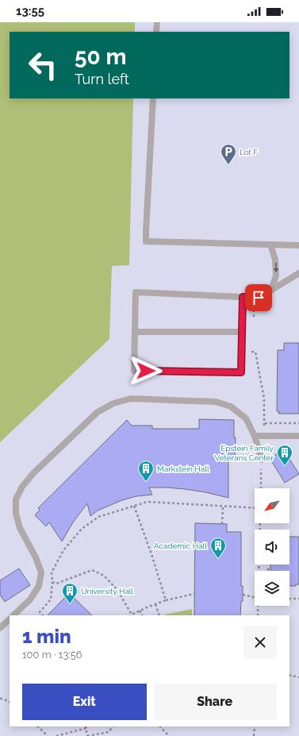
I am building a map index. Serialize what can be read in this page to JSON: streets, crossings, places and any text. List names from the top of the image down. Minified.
{"places":{"parking":["Lot F"],"building":["Epstein Family Veterans Center","Markstein Hall","Academic Hall","University Hall"]},"north":"bottom left","page":{"status":"13:55","turn":["50 m","Turn left"],"heading":["1 min","100 m · 13:56"],"buttons":["Exit","Share"]}}
